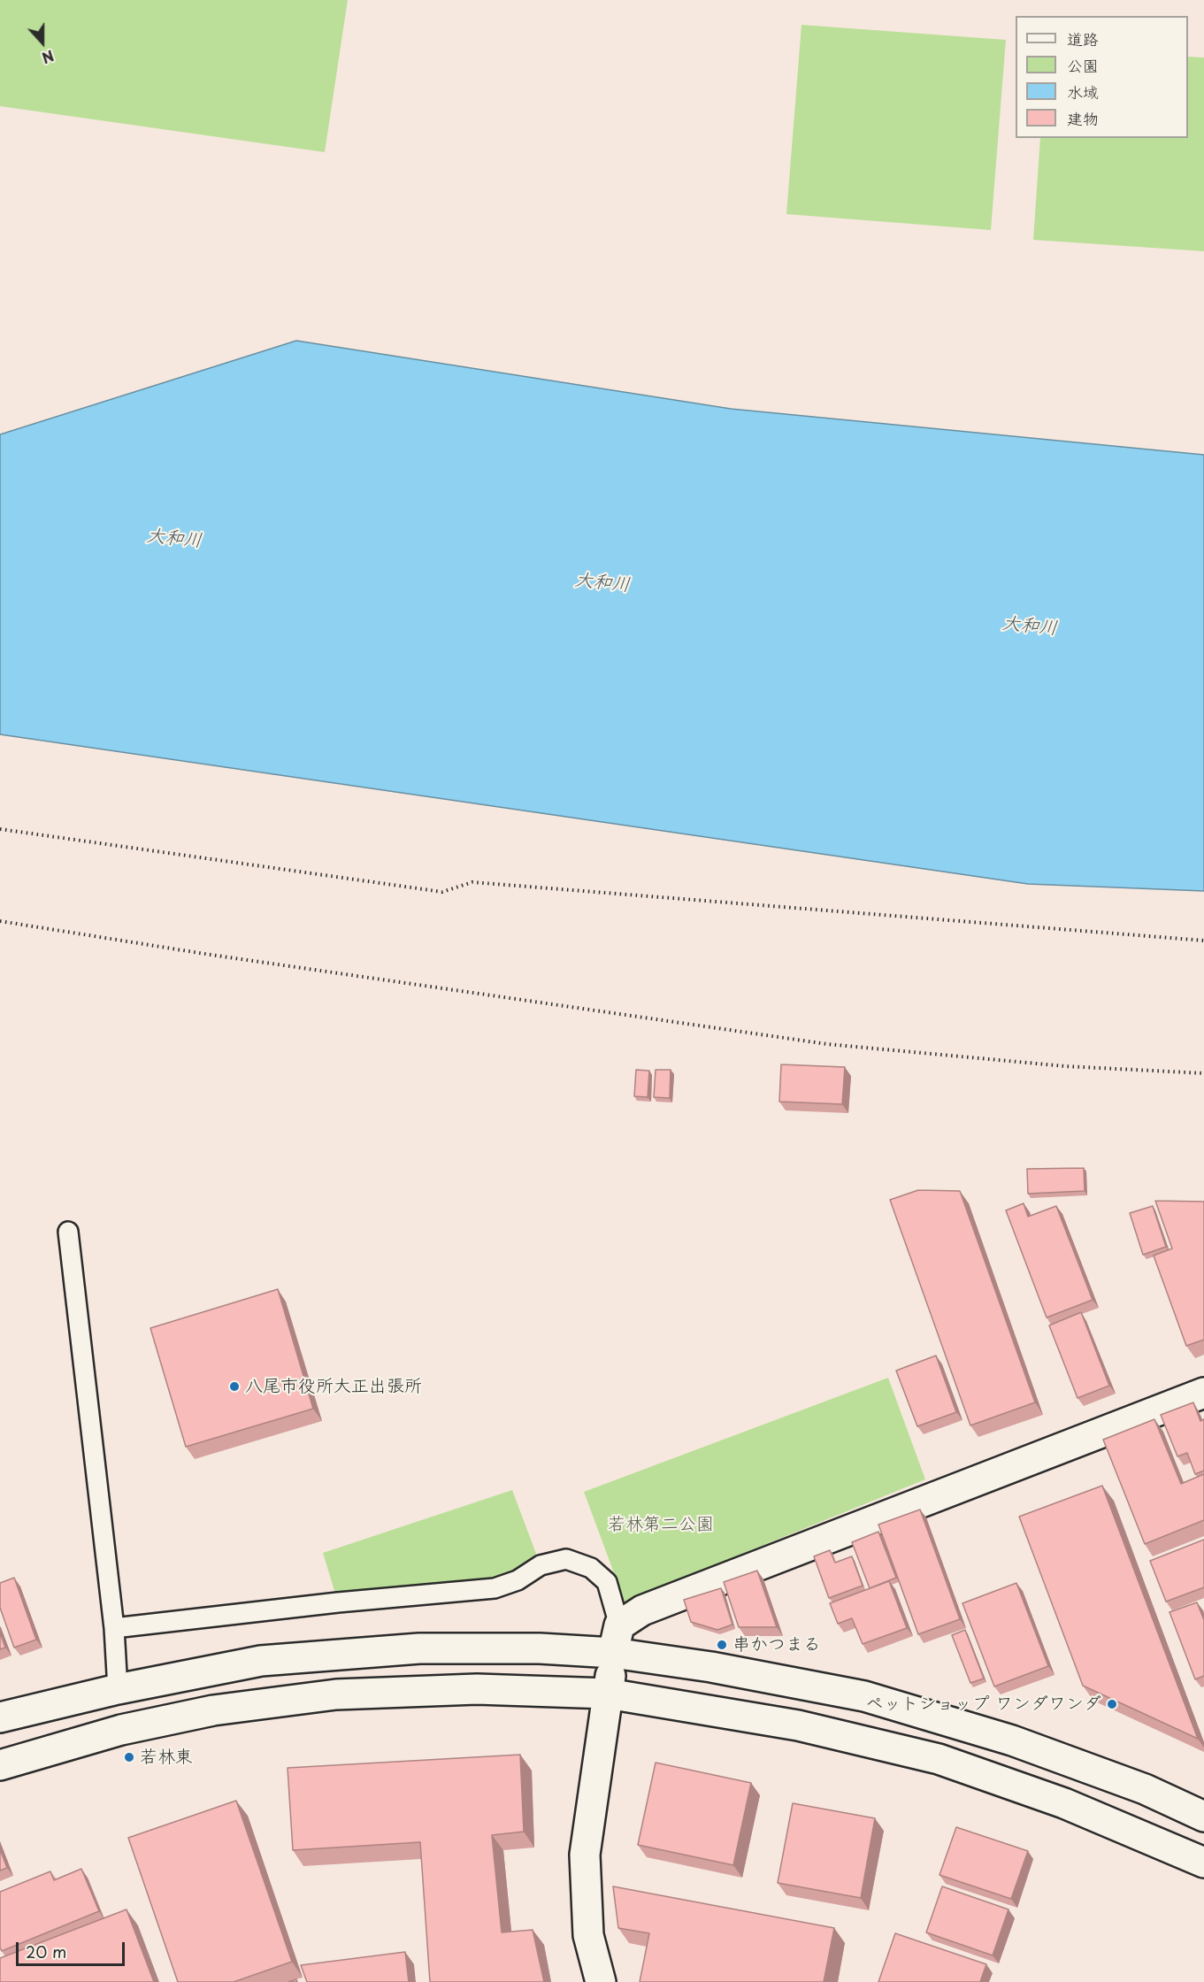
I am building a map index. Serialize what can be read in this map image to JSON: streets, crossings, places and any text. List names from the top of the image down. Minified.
{"water":["大和川"],"parks":["若林第二公園"],"places":["八尾市役所大正出張所","串かつまる","ペットショップ ワンダワンダ","若林東"],"legend":["道路","公園","水域","建物"],"scale_bar":"20 m","north":"bottom"}
